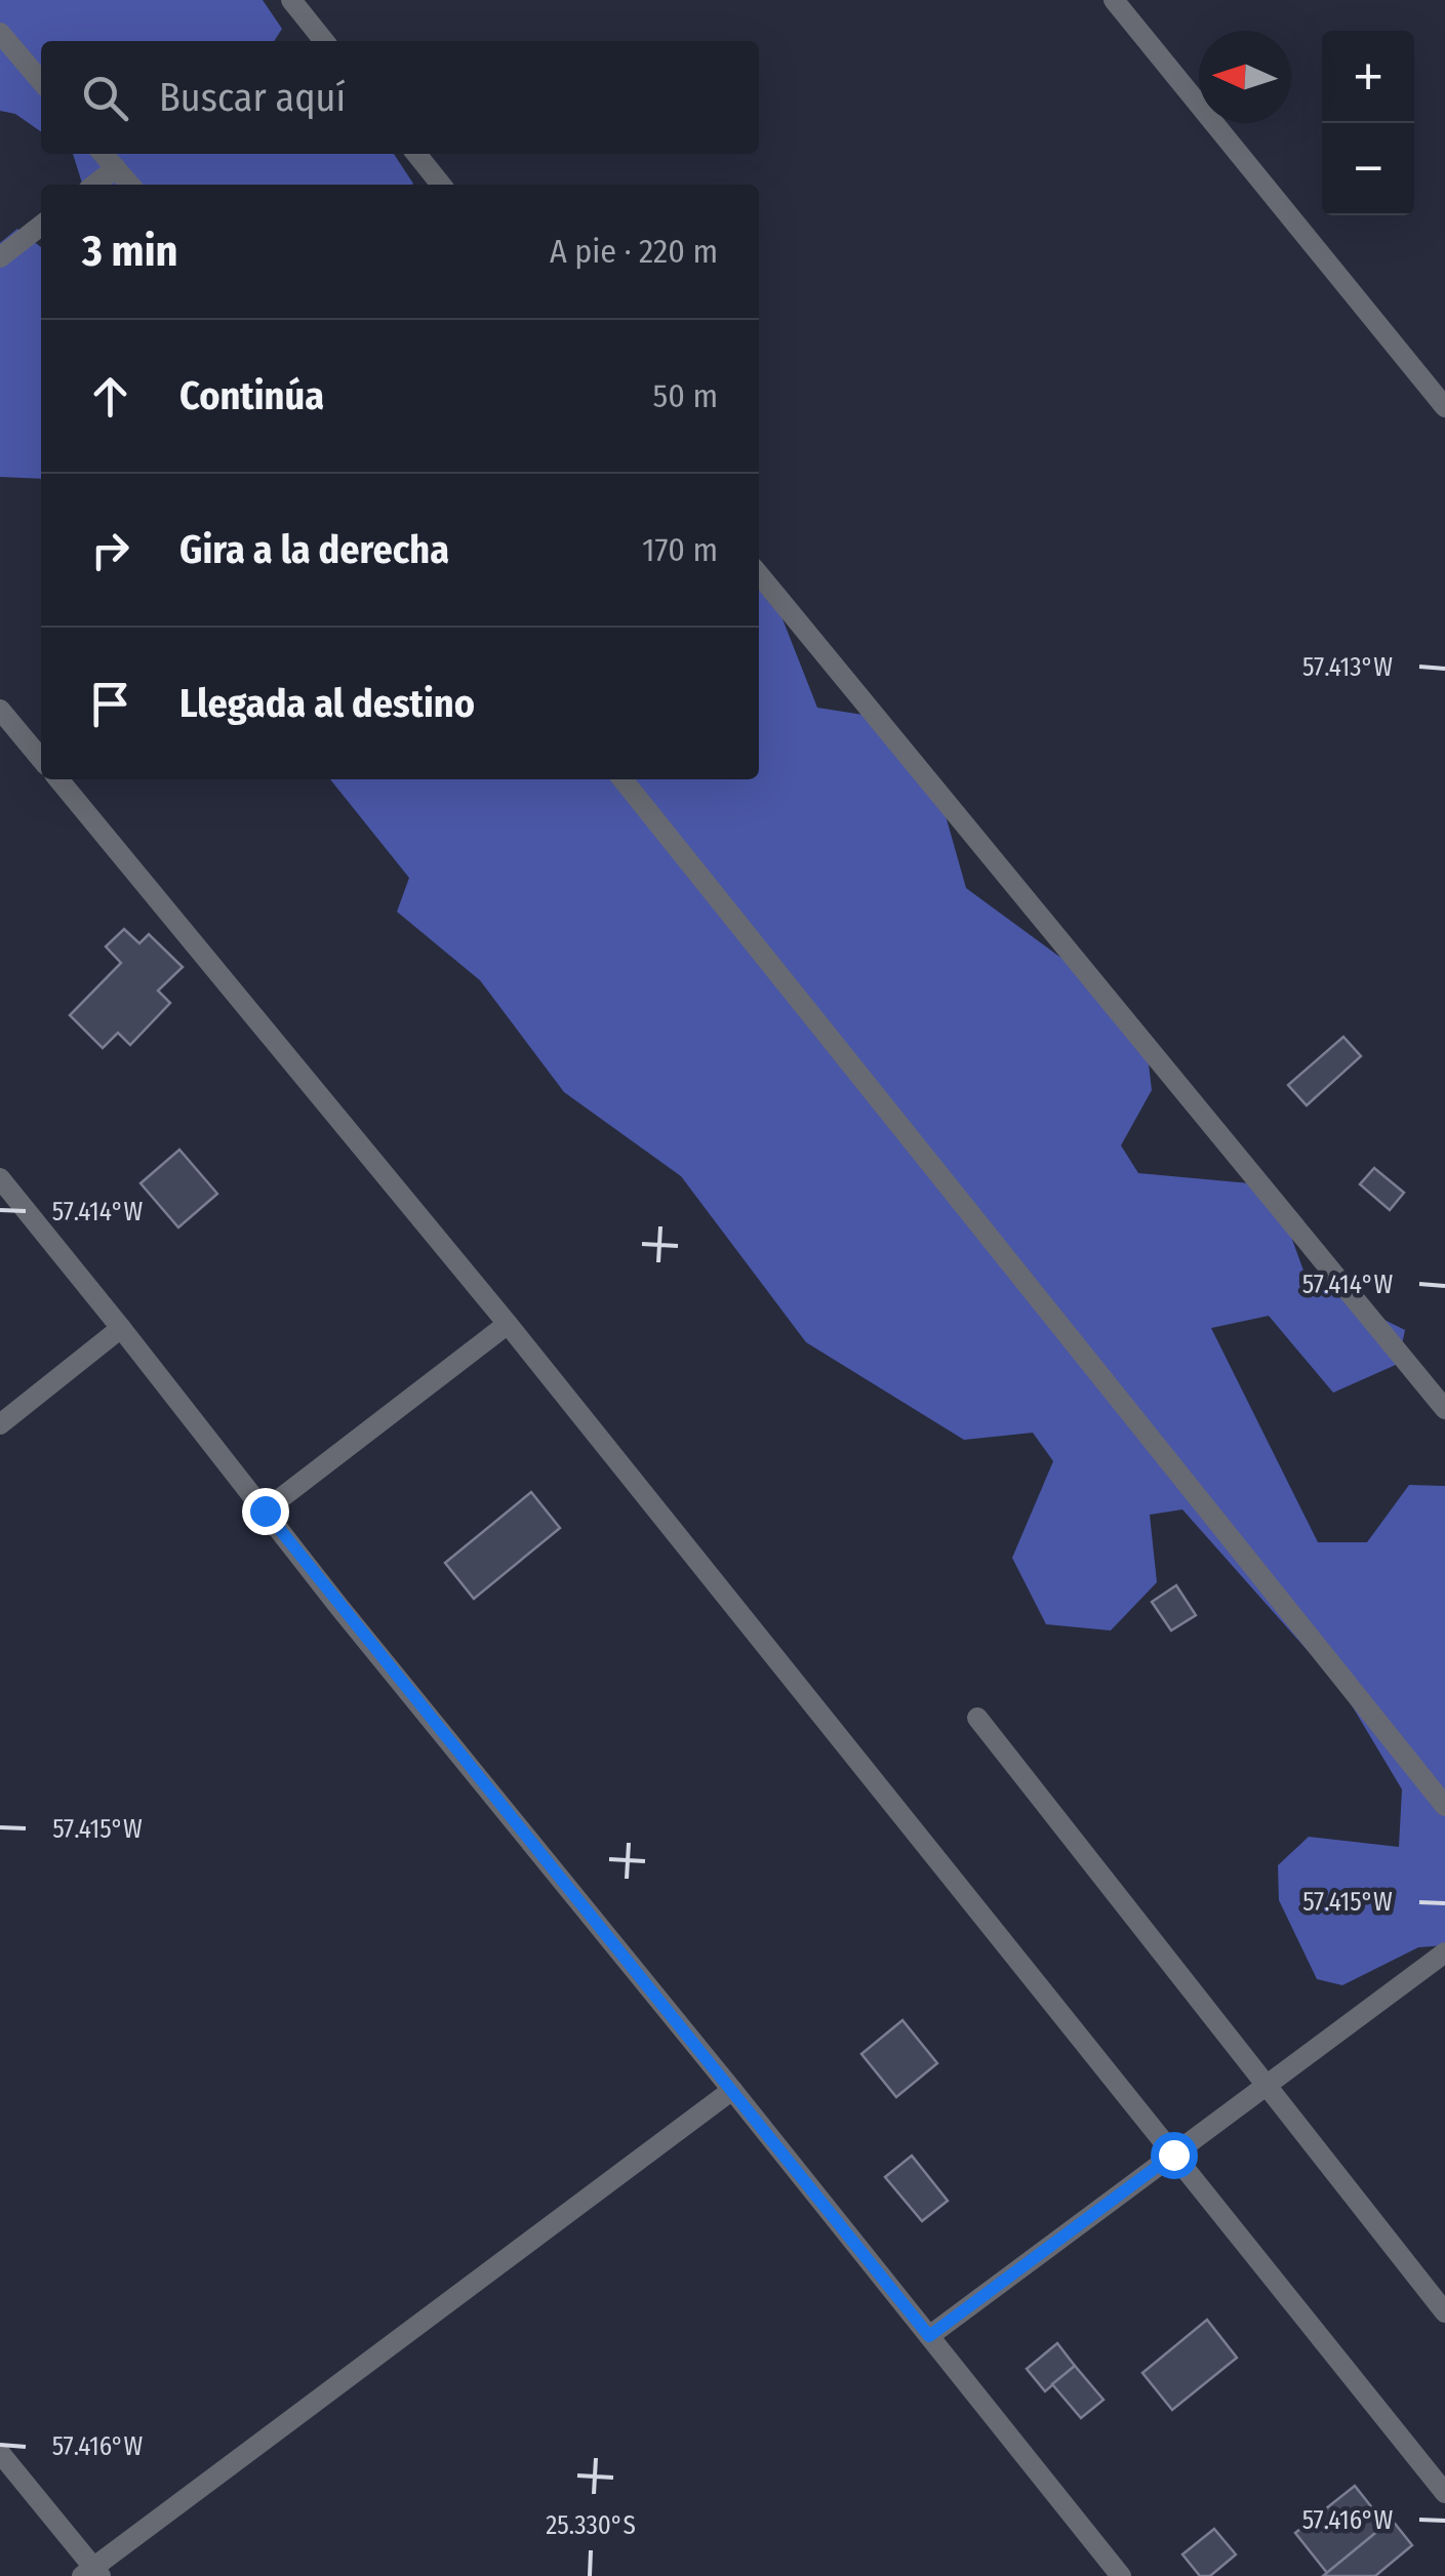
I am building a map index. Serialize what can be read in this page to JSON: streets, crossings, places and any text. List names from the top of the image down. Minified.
{"north":"left","page":{"map_buttons":["+","−"],"search":"Buscar aquí","heading":["3 min","A pie · 220 m"],"list":[["Continúa","50 m"],["Gira a la derecha","170 m"],"Llegada al destino"]},"coordinates":["57.413°W","57.414°W","57.415°W","57.416°W","25.330°S"]}
